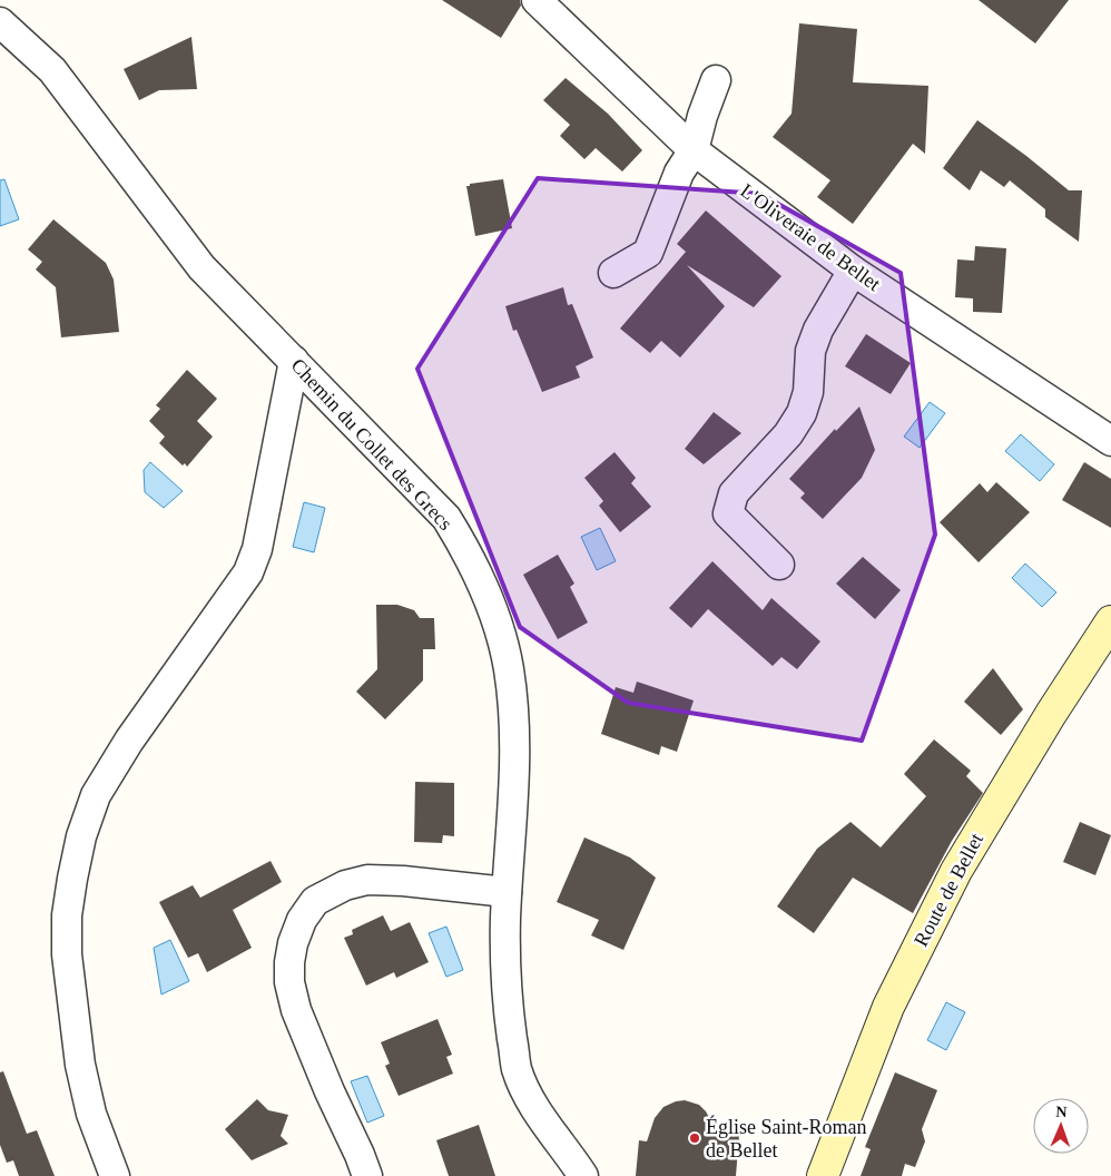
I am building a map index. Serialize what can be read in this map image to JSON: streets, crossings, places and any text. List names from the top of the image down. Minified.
{"streets":{"main road":["Route de Bellet"],"street":["L'Oliveraie de Bellet","Chemin du Collet des Grecs"]},"places":["Église Saint-Roman de Bellet"],"north":"top"}
